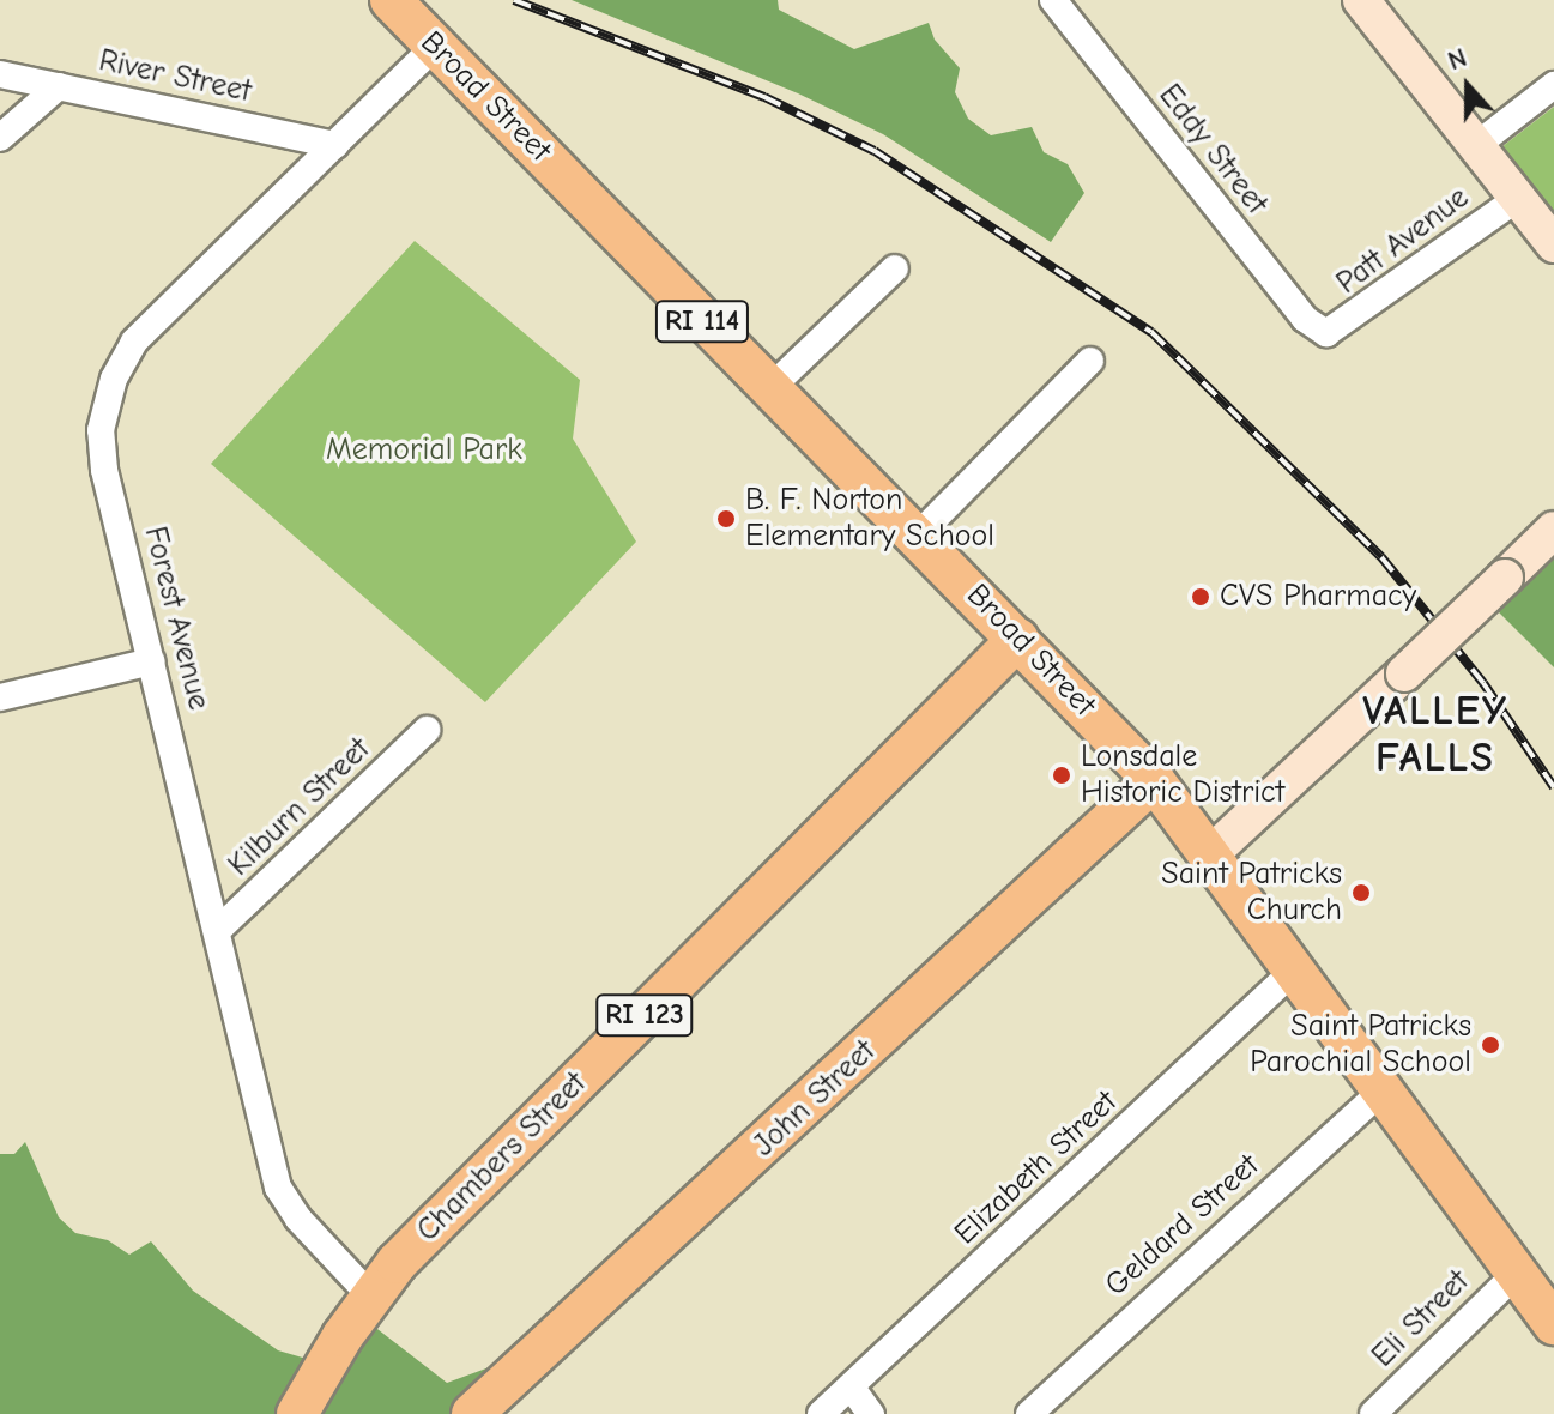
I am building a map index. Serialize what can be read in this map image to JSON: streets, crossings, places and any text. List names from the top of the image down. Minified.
{"streets":{"main road":["Broad Street","RI 114","RI 123","John Street","Chambers Street"],"street":["River Street","Eddy Street","Patt Avenue","Forest Avenue","Kilburn Street","Elizabeth Street","Geldard Street","Eli Street"]},"crossings":[["River Street","Forest Avenue"],["Broad Street","Forest Avenue"],["Broad Street","John Street"],["Broad Street","Chambers Street"],["Broad Street","Elizabeth Street"],["Broad Street","Geldard Street"],["Broad Street","Eli Street"],["Eddy Street","Patt Avenue"],["Forest Avenue","Kilburn Street"],["Forest Avenue","Chambers Street"]],"districts":["VALLEY FALLS"],"parks":["Memorial Park"],"places":["B. F. Norton Elementary School","CVS Pharmacy","Lonsdale Historic District","Saint Patricks Church","Saint Patricks Parochial School"],"north":"top"}
